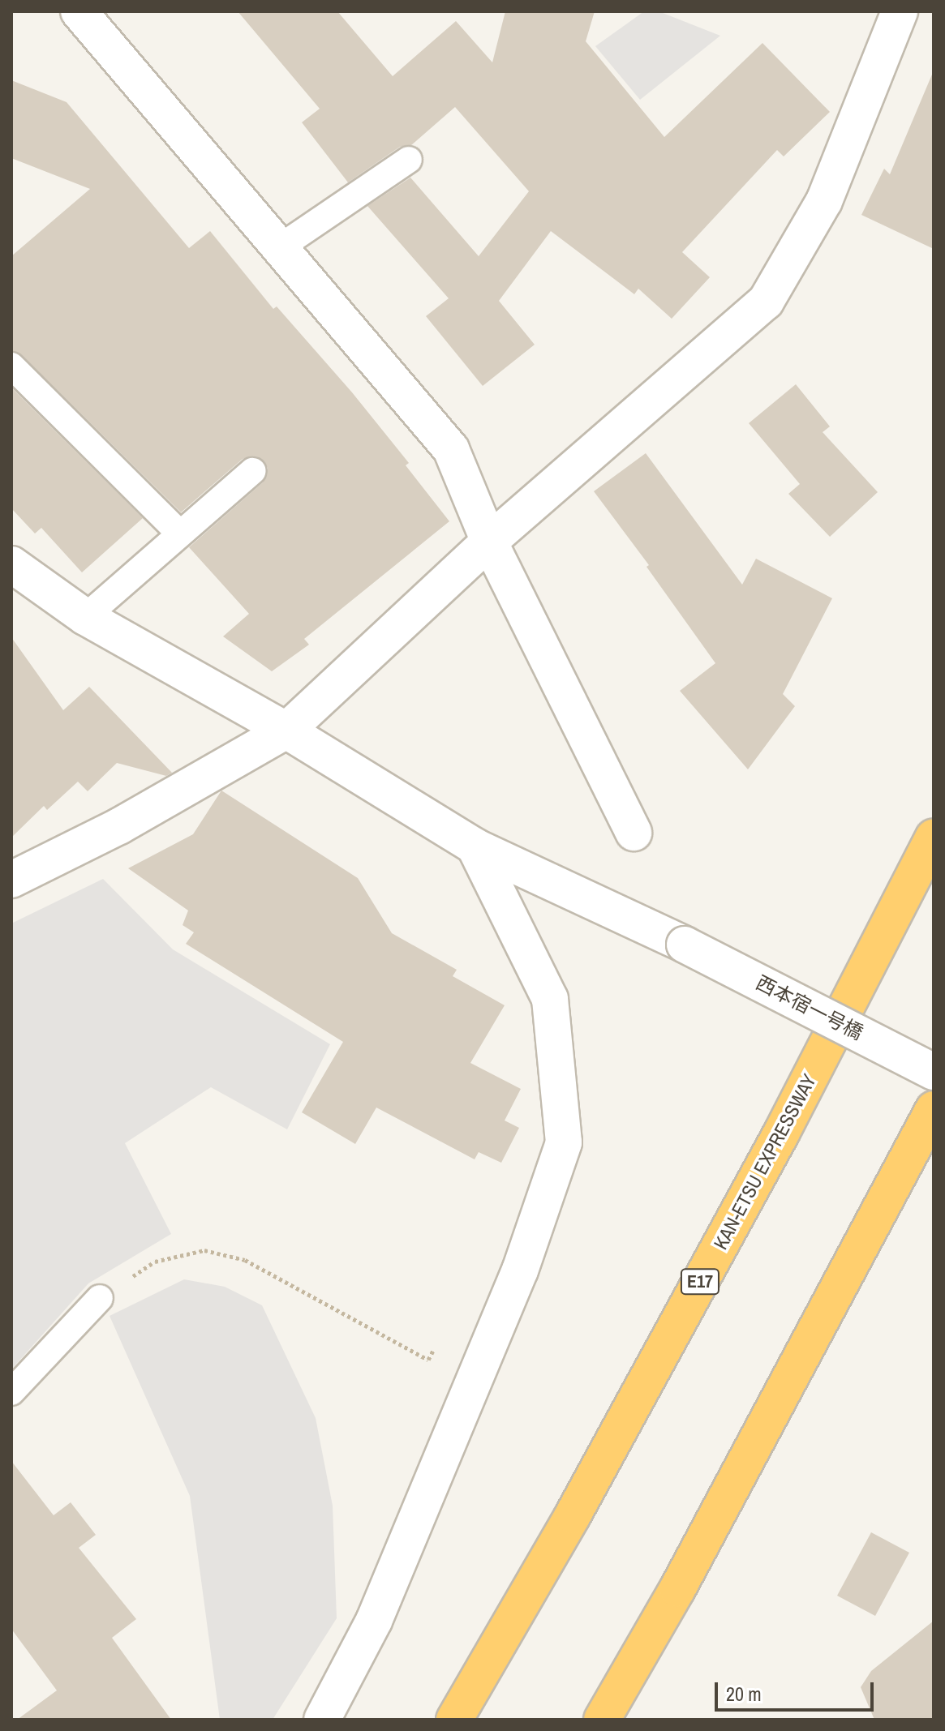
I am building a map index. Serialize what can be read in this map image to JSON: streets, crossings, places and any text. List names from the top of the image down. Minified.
{"streets":{"highway":["KAN-ETSU EXPRESSWAY","E17"],"street":["西本宿一号橋"]},"scale_bar":"20 m"}
